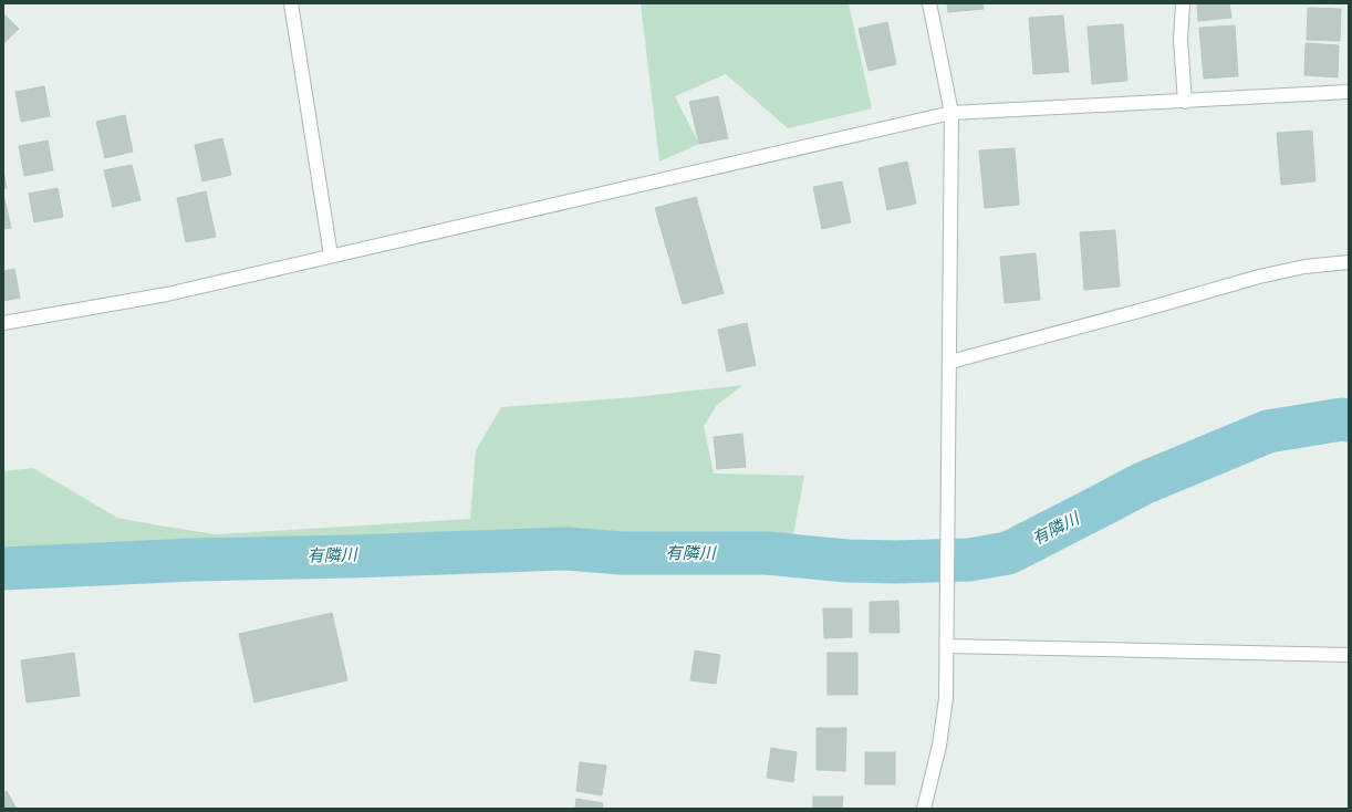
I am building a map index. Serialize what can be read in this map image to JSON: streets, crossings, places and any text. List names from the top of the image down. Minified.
{"water":["有隣川"]}
